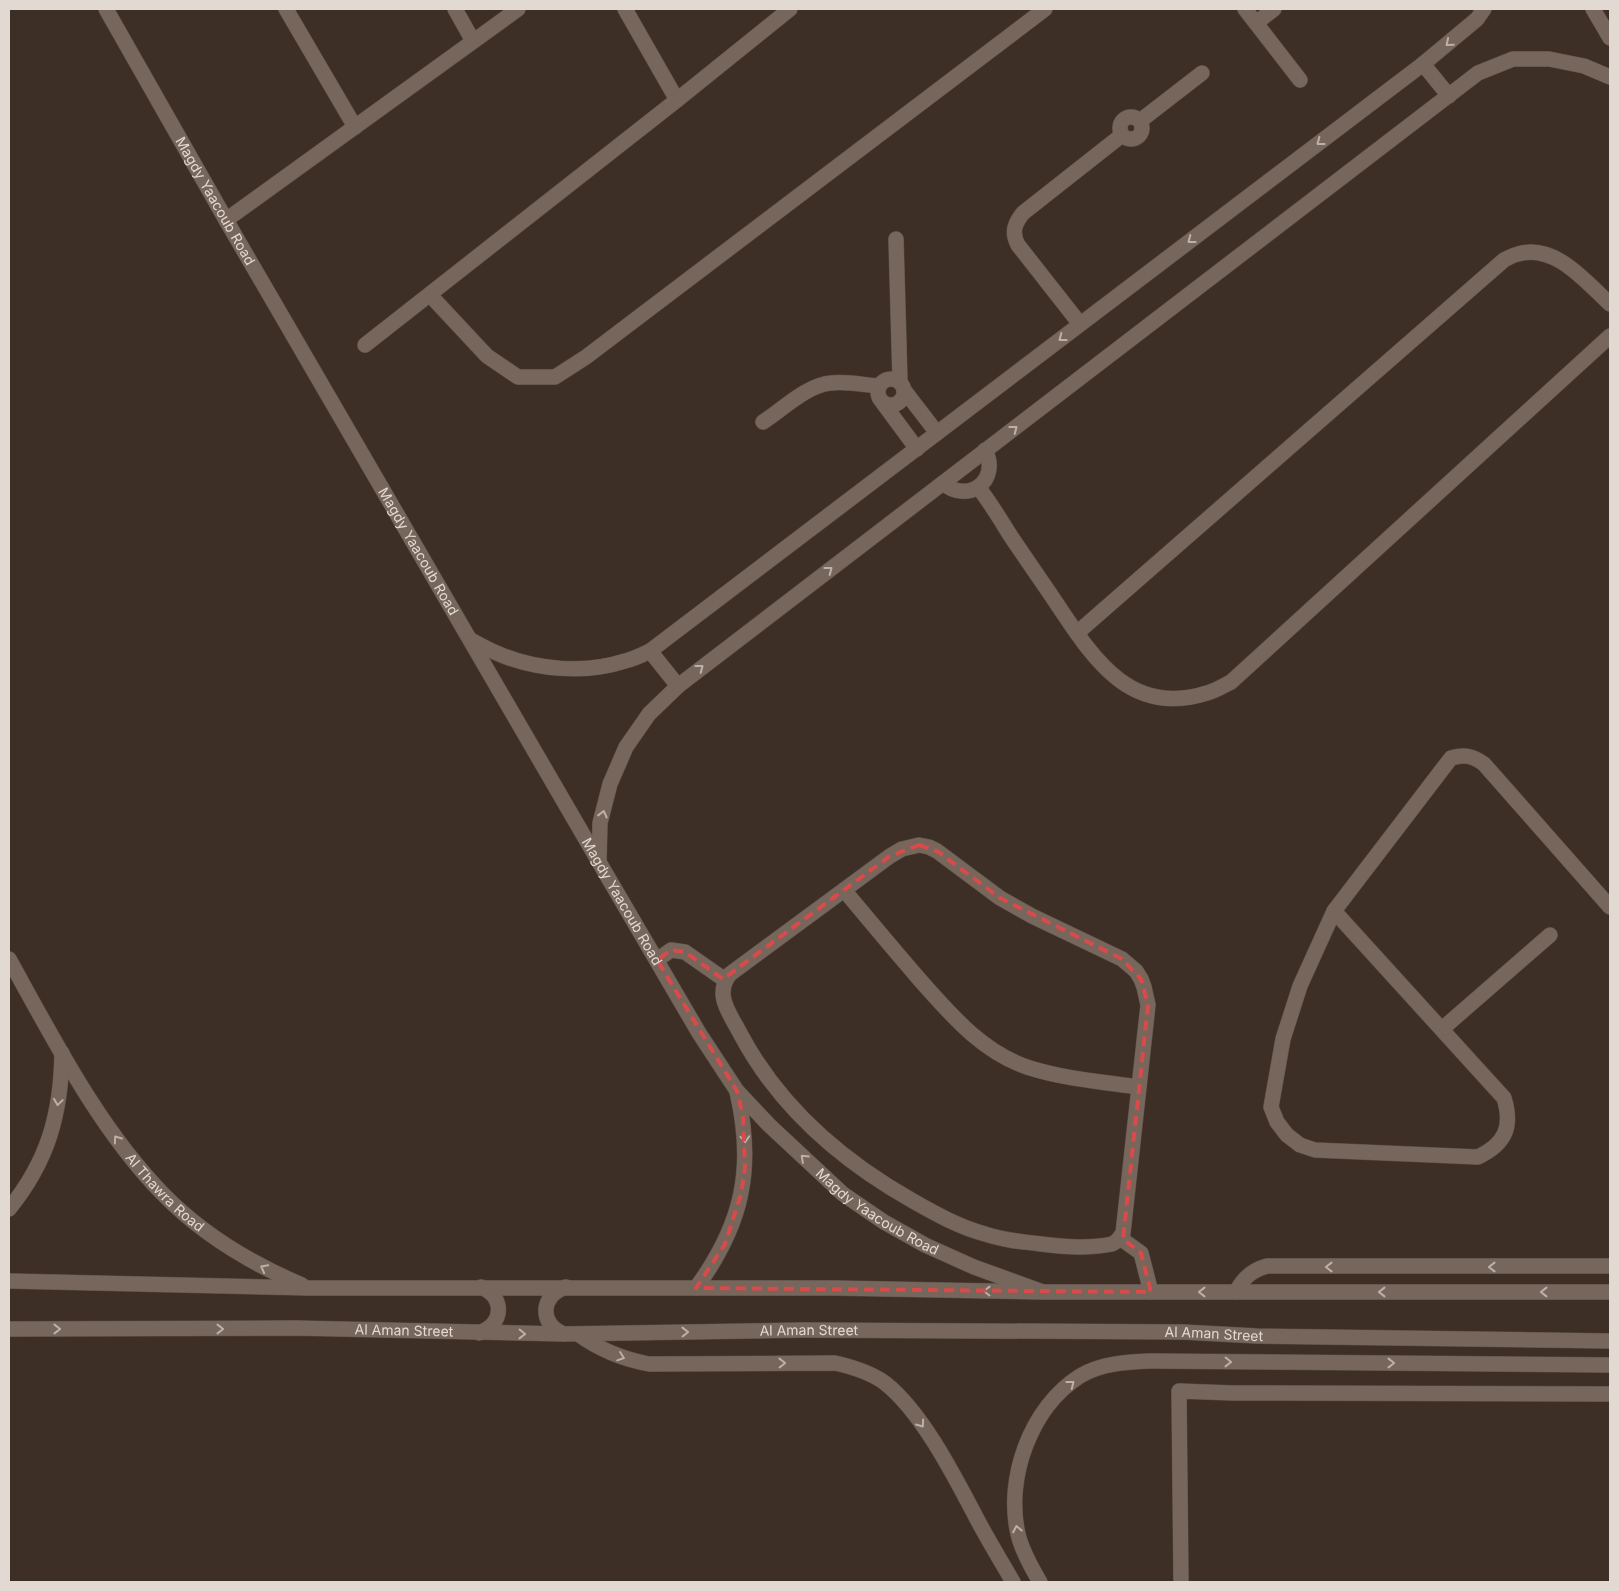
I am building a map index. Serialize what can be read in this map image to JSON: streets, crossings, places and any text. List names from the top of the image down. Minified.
{"streets":{"street":["Magdy Yaacoub Road","Al Thawra Road","Al Aman Street"]},"one_way":["Al Thawra Road"]}
